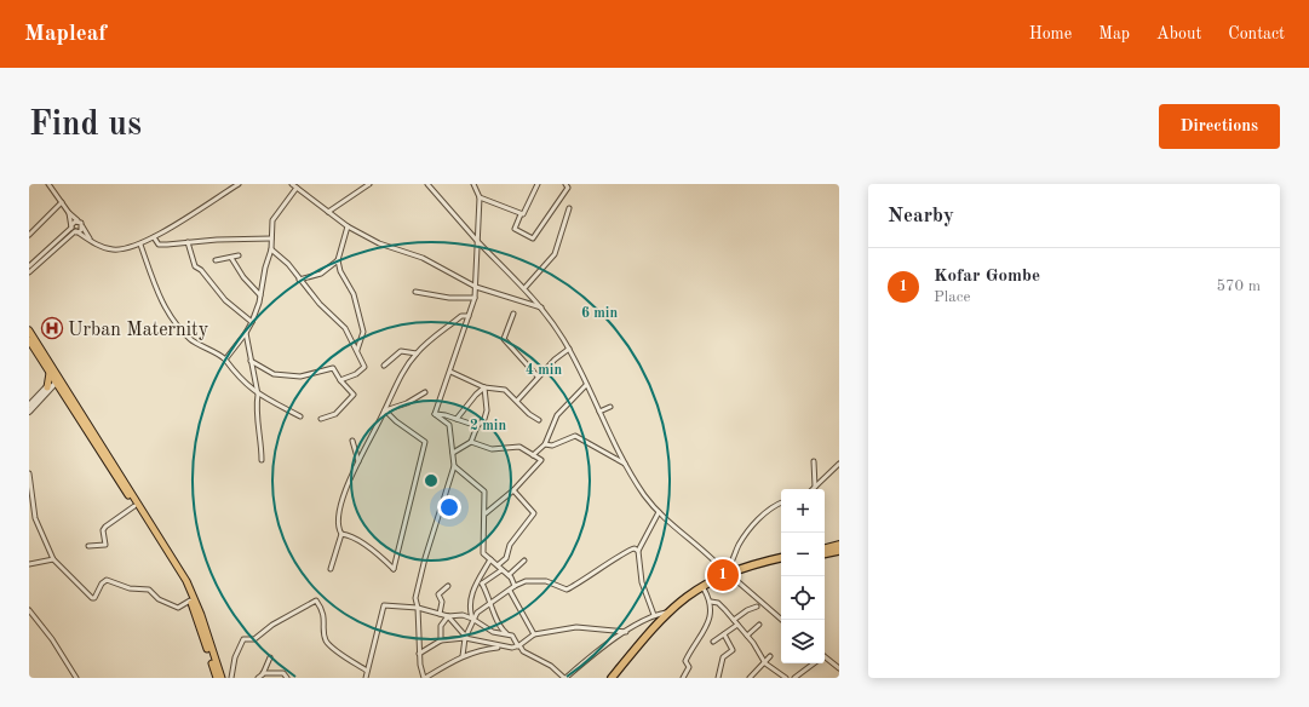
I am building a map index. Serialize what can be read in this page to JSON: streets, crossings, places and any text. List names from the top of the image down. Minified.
{"places":{"hospital":["Urban Maternity"]},"page":{"header":"Mapleaf","nav":["Home","Map","About","Contact"],"buttons":"Directions","title":"Find us","heading":"Nearby","list":[{"mark":"1","name":"Kofar Gombe","note":"Place","value":"570 m"}],"map_buttons":["+","−"],"pins":"1"},"rings":["6 min","4 min","2 min"]}
